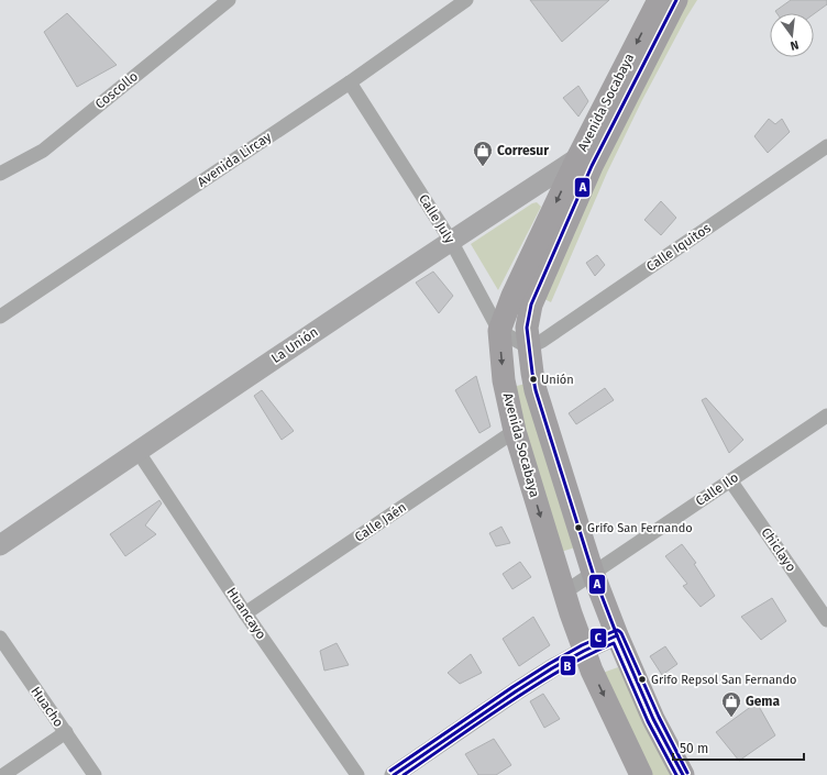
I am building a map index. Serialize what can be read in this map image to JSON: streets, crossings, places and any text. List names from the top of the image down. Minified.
{"streets":{"main road":["Avenida Socabaya","La Unión"],"street":["Coscollo","Avenida Lircay","Calle July","Calle Iquitos","Calle Ilo","Calle Jaén","Chiclayo","Huancayo","Huacho"]},"crossings":[["Avenida Socabaya","Calle July"],["Avenida Socabaya","Calle Iquitos"],["Avenida Socabaya","La Unión"],["Avenida Socabaya","Calle Ilo"],["Avenida Socabaya","Calle Jaén"],["Avenida Lircay","Calle July"],["Calle July","La Unión"],["La Unión","Huancayo"],["Calle Ilo","Chiclayo"],["Calle Jaén","Huancayo"]],"places":{"shop":["Corresur","Gema"],"other":["Unión","Grifo San Fernando","Grifo Repsol San Fernando"]},"lines":["transit line A","transit line C","transit line B"],"scale_bar":"50 m","north":"bottom"}
